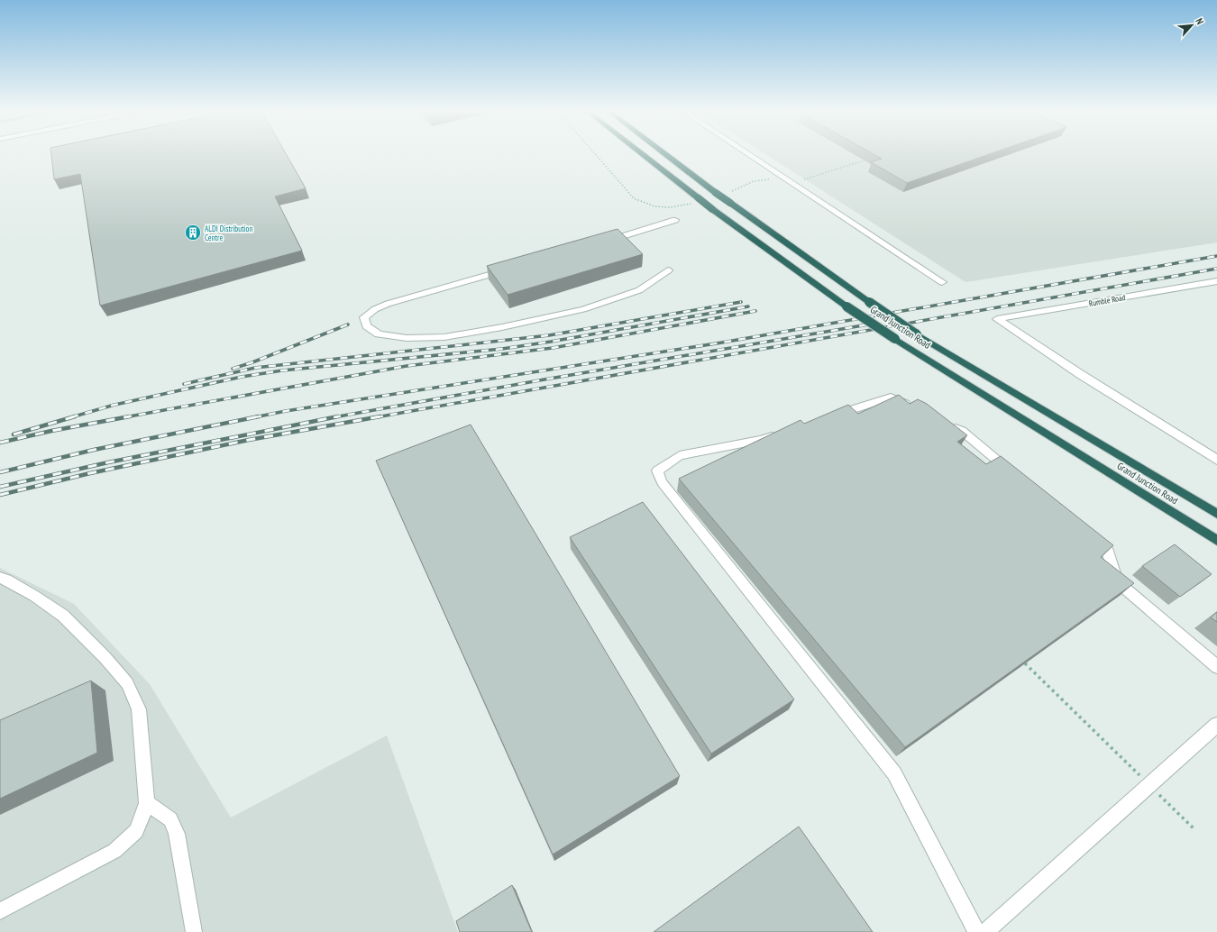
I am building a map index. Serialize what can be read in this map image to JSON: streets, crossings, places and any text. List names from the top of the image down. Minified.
{"streets":{"highway":["Grand Junction Road"],"street":["Rumble Road"]},"places":{"building":["ALDI Distribution Centre"]},"north":"top right"}
